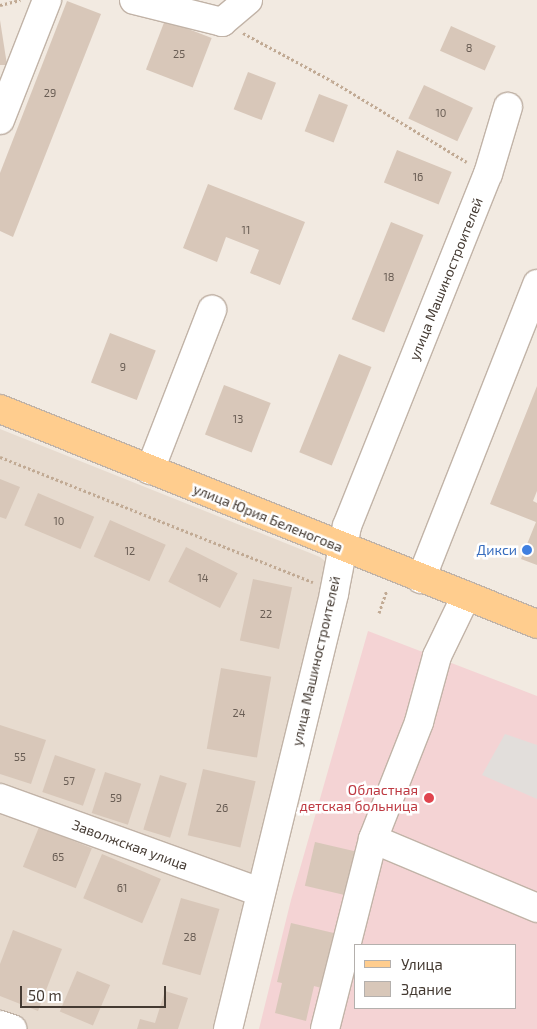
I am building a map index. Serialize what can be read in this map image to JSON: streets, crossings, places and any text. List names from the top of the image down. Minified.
{"streets":{"main road":["улица Юрия Беленогова"],"street":["улица Машиностроителей","Заволжская улица"]},"crossings":[["улица Машиностроителей","улица Юрия Беленогова"],["улица Машиностроителей","Заволжская улица"]],"places":["Дикси","Областная детская больница"],"house_numbers":["8","25","29","10","16","11","18","9","13","10","12","14","22","24","55","57","59","26","65","61","28"],"legend":["Улица","Здание"],"scale_bar":"50 m"}
